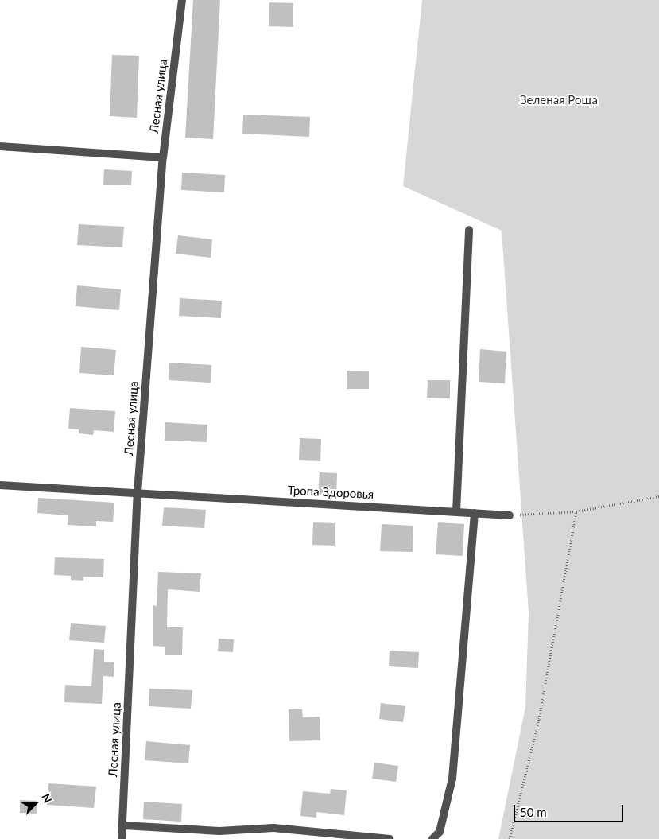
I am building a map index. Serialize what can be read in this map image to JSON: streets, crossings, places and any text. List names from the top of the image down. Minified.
{"streets":{"street":["Лесная улица","Тропа Здоровья"]},"crossings":[["Лесная улица","Тропа Здоровья"]],"parks":["Зеленая Роща"],"scale_bar":"50 m","north":"top right"}
